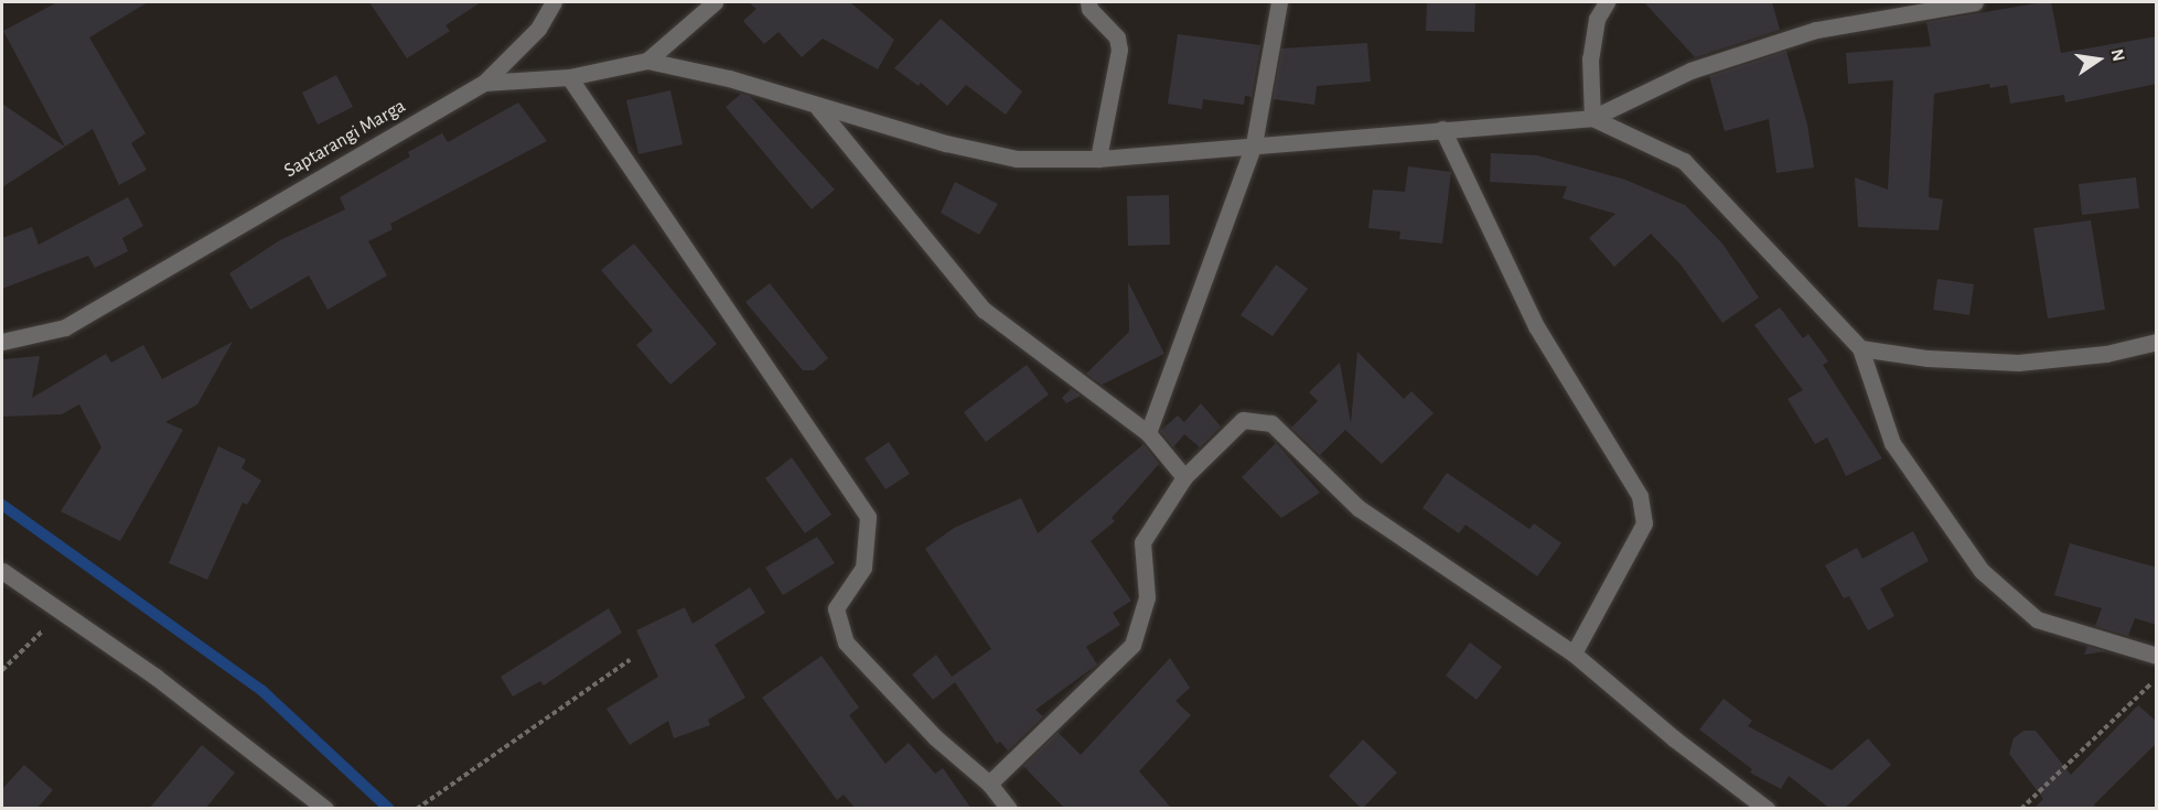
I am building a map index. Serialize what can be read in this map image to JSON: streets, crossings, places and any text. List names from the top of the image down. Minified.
{"streets":{"street":["Saptarangi Marga"]},"north":"right"}
